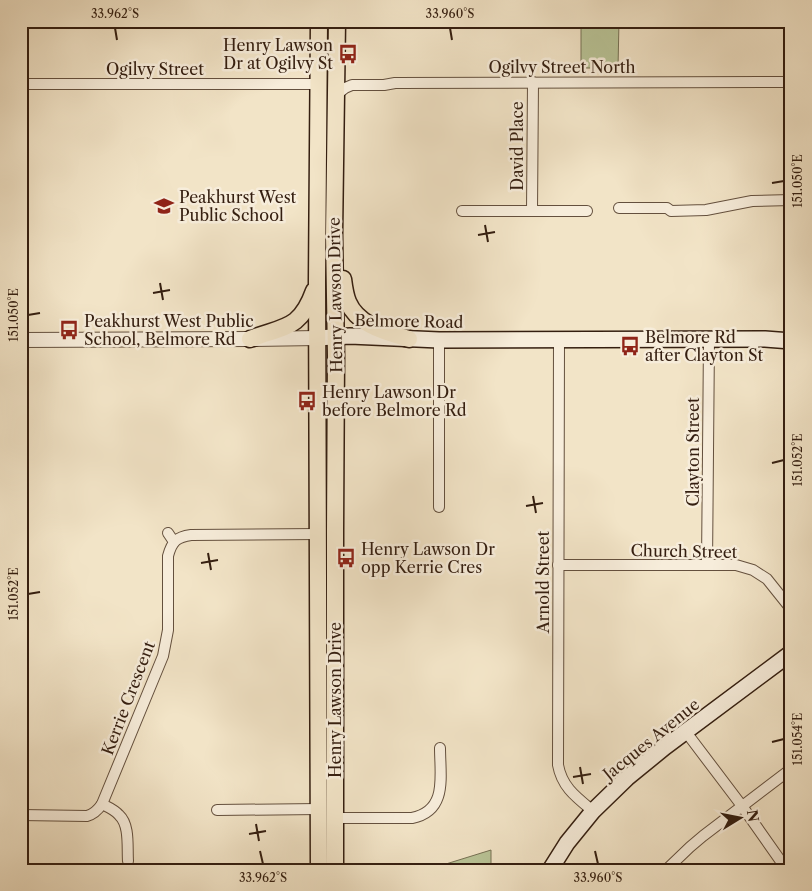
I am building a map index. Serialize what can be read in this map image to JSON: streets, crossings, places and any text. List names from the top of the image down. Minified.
{"streets":{"main road":["Henry Lawson Drive","Belmore Road","Jacques Avenue"],"street":["Ogilvy Street North","Ogilvy Street","David Place","Clayton Street","Church Street","Arnold Street","Kerrie Crescent"]},"crossings":[["Ogilvy Street North","David Place"],["Ogilvy Street North","Henry Lawson Drive"],["Ogilvy Street","Henry Lawson Drive"],["Henry Lawson Drive","Belmore Road"],["Belmore Road","Clayton Street"],["Belmore Road","Arnold Street"],["Clayton Street","Church Street"],["Church Street","Arnold Street"],["Arnold Street","Jacques Avenue"]],"places":{"bus stop":["Henry Lawson Dr at Ogilvy St","Peakhurst West Public School, Belmore Rd","Belmore Rd after Clayton St","Henry Lawson Dr before Belmore Rd","Henry Lawson Dr opp Kerrie Cres"],"school or university":["Peakhurst West Public School"]},"north":"right","coordinates":["33.962°S","33.960°S","151.050°E","151.052°E","151.054°E"]}
